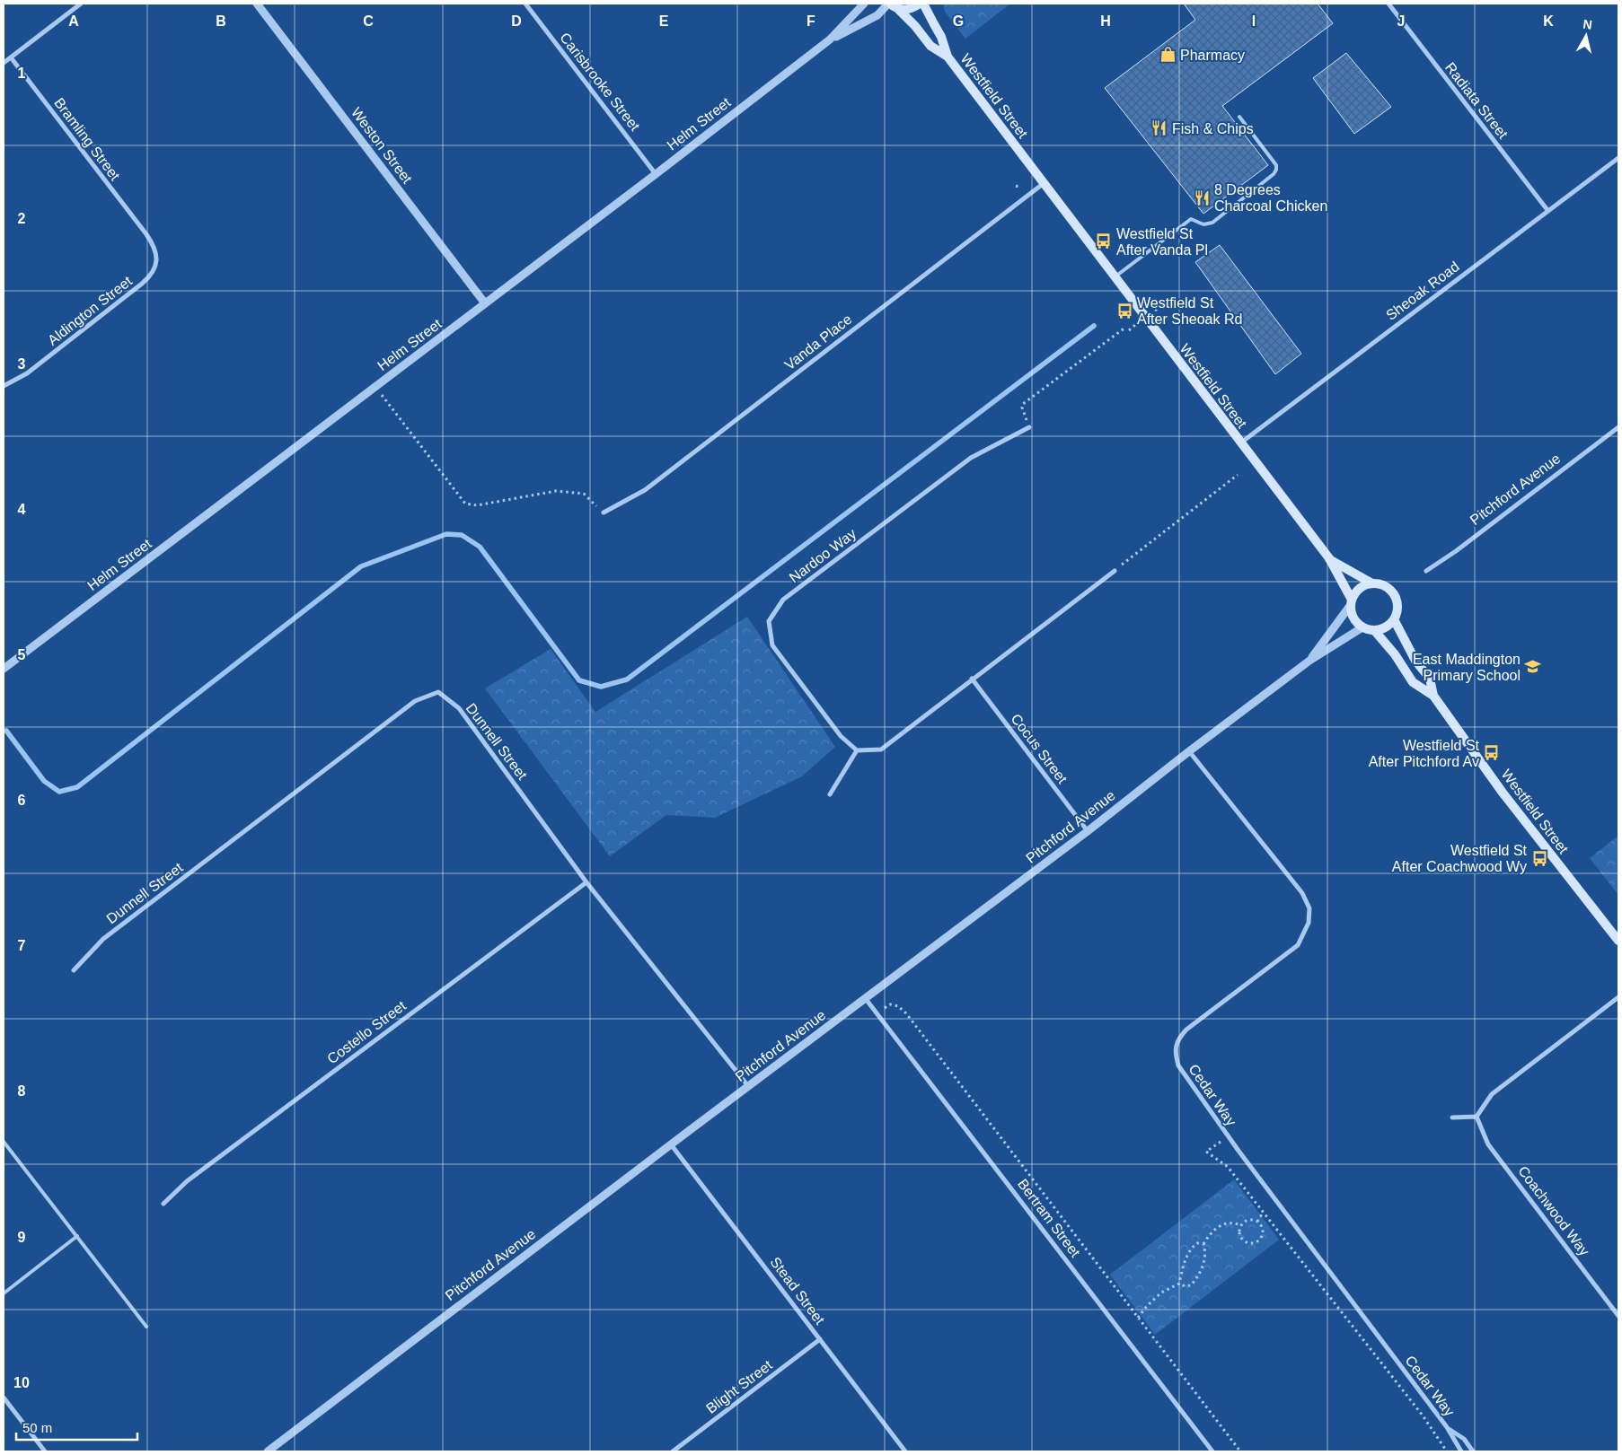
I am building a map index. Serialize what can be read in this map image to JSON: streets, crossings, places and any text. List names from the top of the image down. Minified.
{"streets":{"main road":["Westfield Street"],"street":["Carisbrooke Street","Radiata Street","Helm Street","Bramling Street","Weston Street","Sheoak Road","Aldington Street","Vanda Place","Pitchford Avenue","Nardoo Way","Dunnell Street","Cocus Street","Costello Street","Cedar Way","Coachwood Way","Bertram Street","Stead Street","Blight Street"]},"crossings":[["Carisbrooke Street","Helm Street"],["Westfield Street","Helm Street"],["Westfield Street","Sheoak Road"],["Westfield Street","Vanda Place"],["Westfield Street","Pitchford Avenue"],["Radiata Street","Sheoak Road"],["Helm Street","Weston Street"],["Bramling Street","Aldington Street"],["Pitchford Avenue","Dunnell Street"],["Pitchford Avenue","Cocus Street"],["Pitchford Avenue","Cedar Way"],["Pitchford Avenue","Bertram Street"],["Pitchford Avenue","Stead Street"],["Dunnell Street","Costello Street"],["Stead Street","Blight Street"]],"places":{"shop":["Pharmacy"],"restaurant":["Fish & Chips","8 Degrees Charcoal Chicken"],"bus stop":["Westfield St After Vanda Pl","Westfield St After Sheoak Rd","Westfield St After Pitchford Av","Westfield St After Coachwood Wy"],"school or university":["East Maddington Primary School"]},"scale_bar":"50 m","north":"top","grid":{"columns":["A","B","C","D","E","F","G","H","I","J","K"],"rows":["1","2","3","4","5","6","7","8","9","10"]}}
